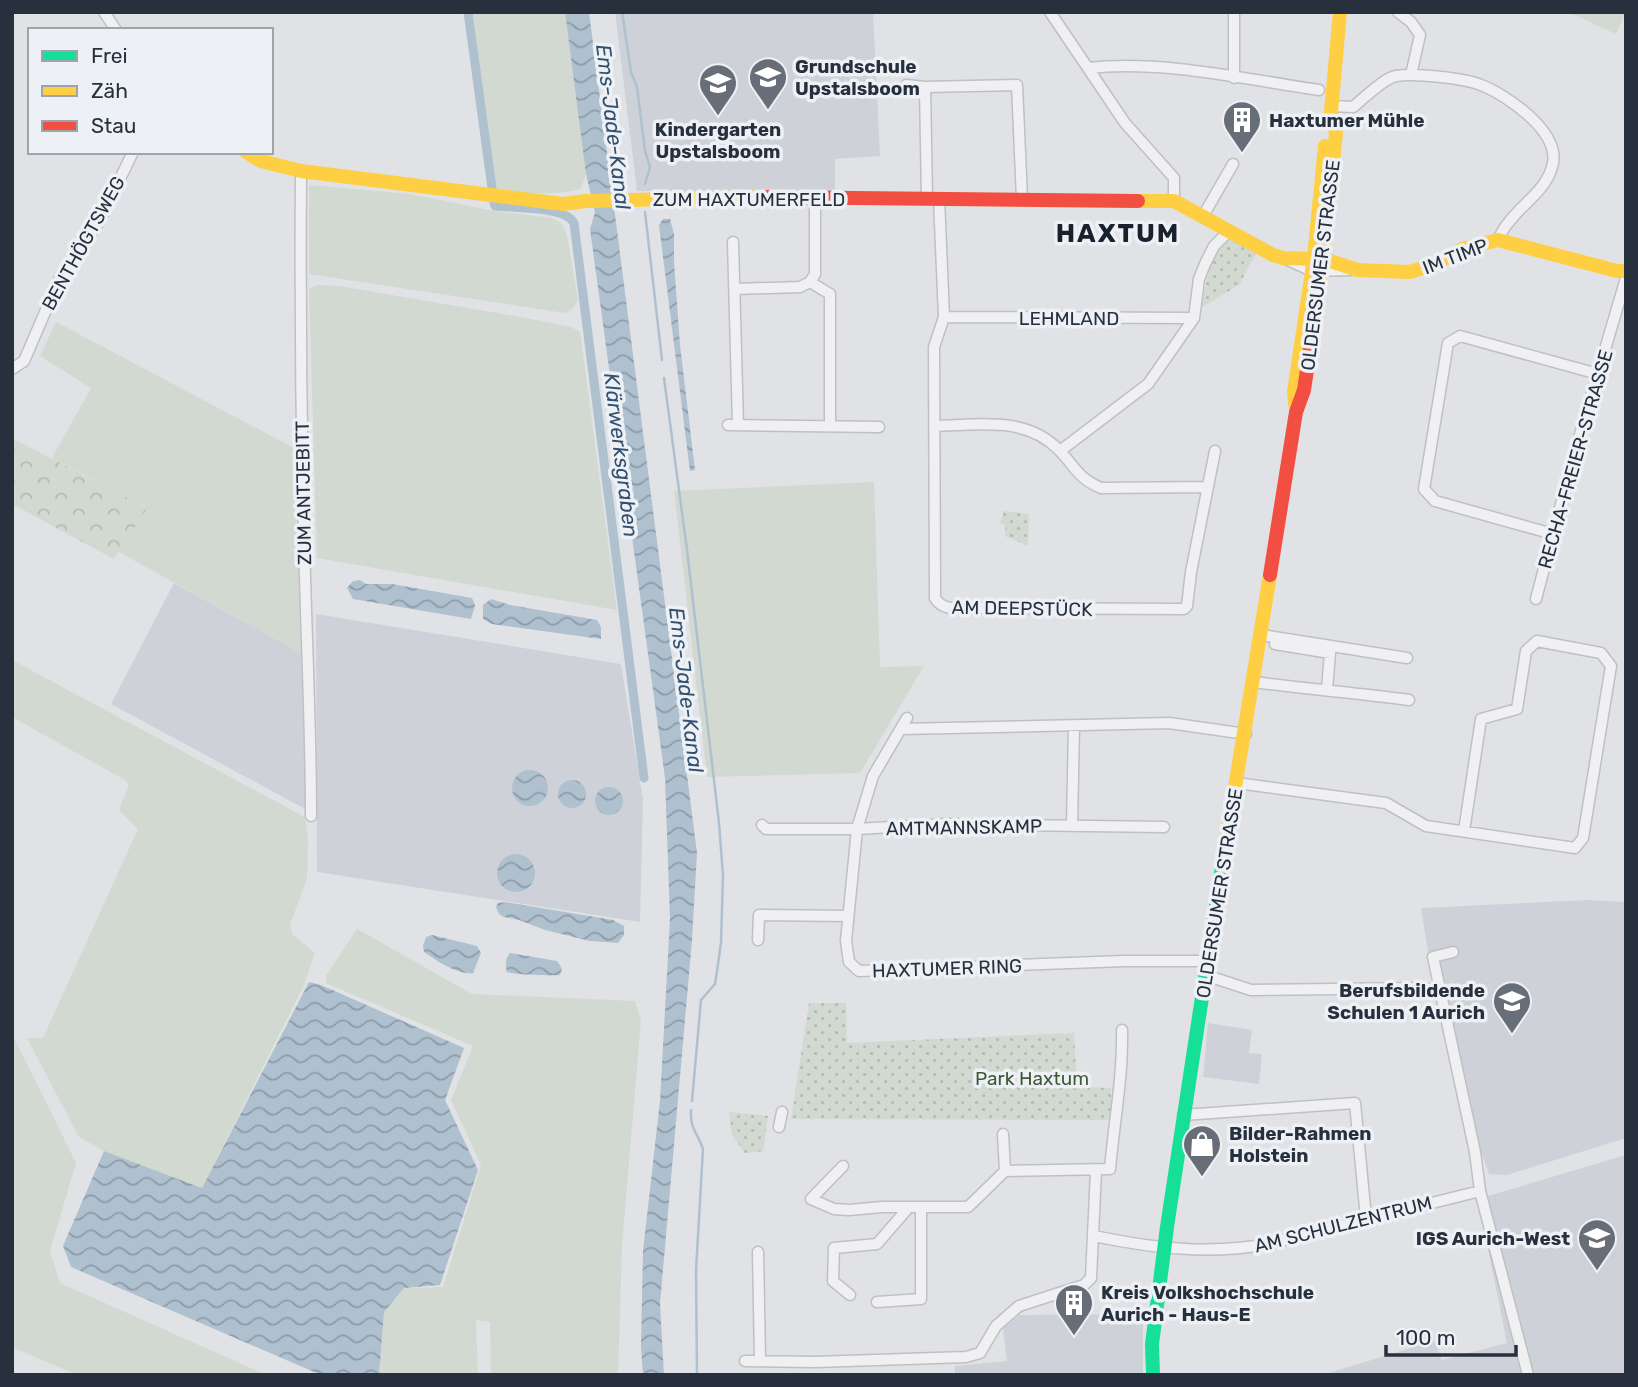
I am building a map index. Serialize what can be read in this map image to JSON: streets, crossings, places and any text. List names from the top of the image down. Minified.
{"streets":{"street":["ZUM HAXTUMERFELD","BENTHÖGTSWEG","IM TIMP","OLDERSUMER STRASSE","LEHMLAND","RECHA-FREIER-STRASSE","ZUM ANTJEBITT","AM DEEPSTÜCK","AMTMANNSKAMP","HAXTUMER RING","AM SCHULZENTRUM"]},"crossings":[["ZUM HAXTUMERFELD","ZUM ANTJEBITT"],["ZUM HAXTUMERFELD","AM DEEPSTÜCK"],["IM TIMP","OLDERSUMER STRASSE"],["OLDERSUMER STRASSE","HAXTUMER RING"],["OLDERSUMER STRASSE","AM SCHULZENTRUM"],["LEHMLAND","AM DEEPSTÜCK"],["AMTMANNSKAMP","HAXTUMER RING"]],"districts":["HAXTUM"],"water":["Ems-Jade-Kanal","Klärwerksgraben"],"parks":["Park Haxtum"],"places":{"school or university":["Grundschule Upstalsboom","Kindergarten Upstalsboom","Berufsbildende Schulen 1 Aurich","IGS Aurich-West"],"building":["Haxtumer Mühle","Kreis Volkshochschule Aurich - Haus-E"],"shop":["Bilder-Rahmen Holstein"]},"legend":["Frei","Zäh","Stau"],"scale_bar":"100 m"}
